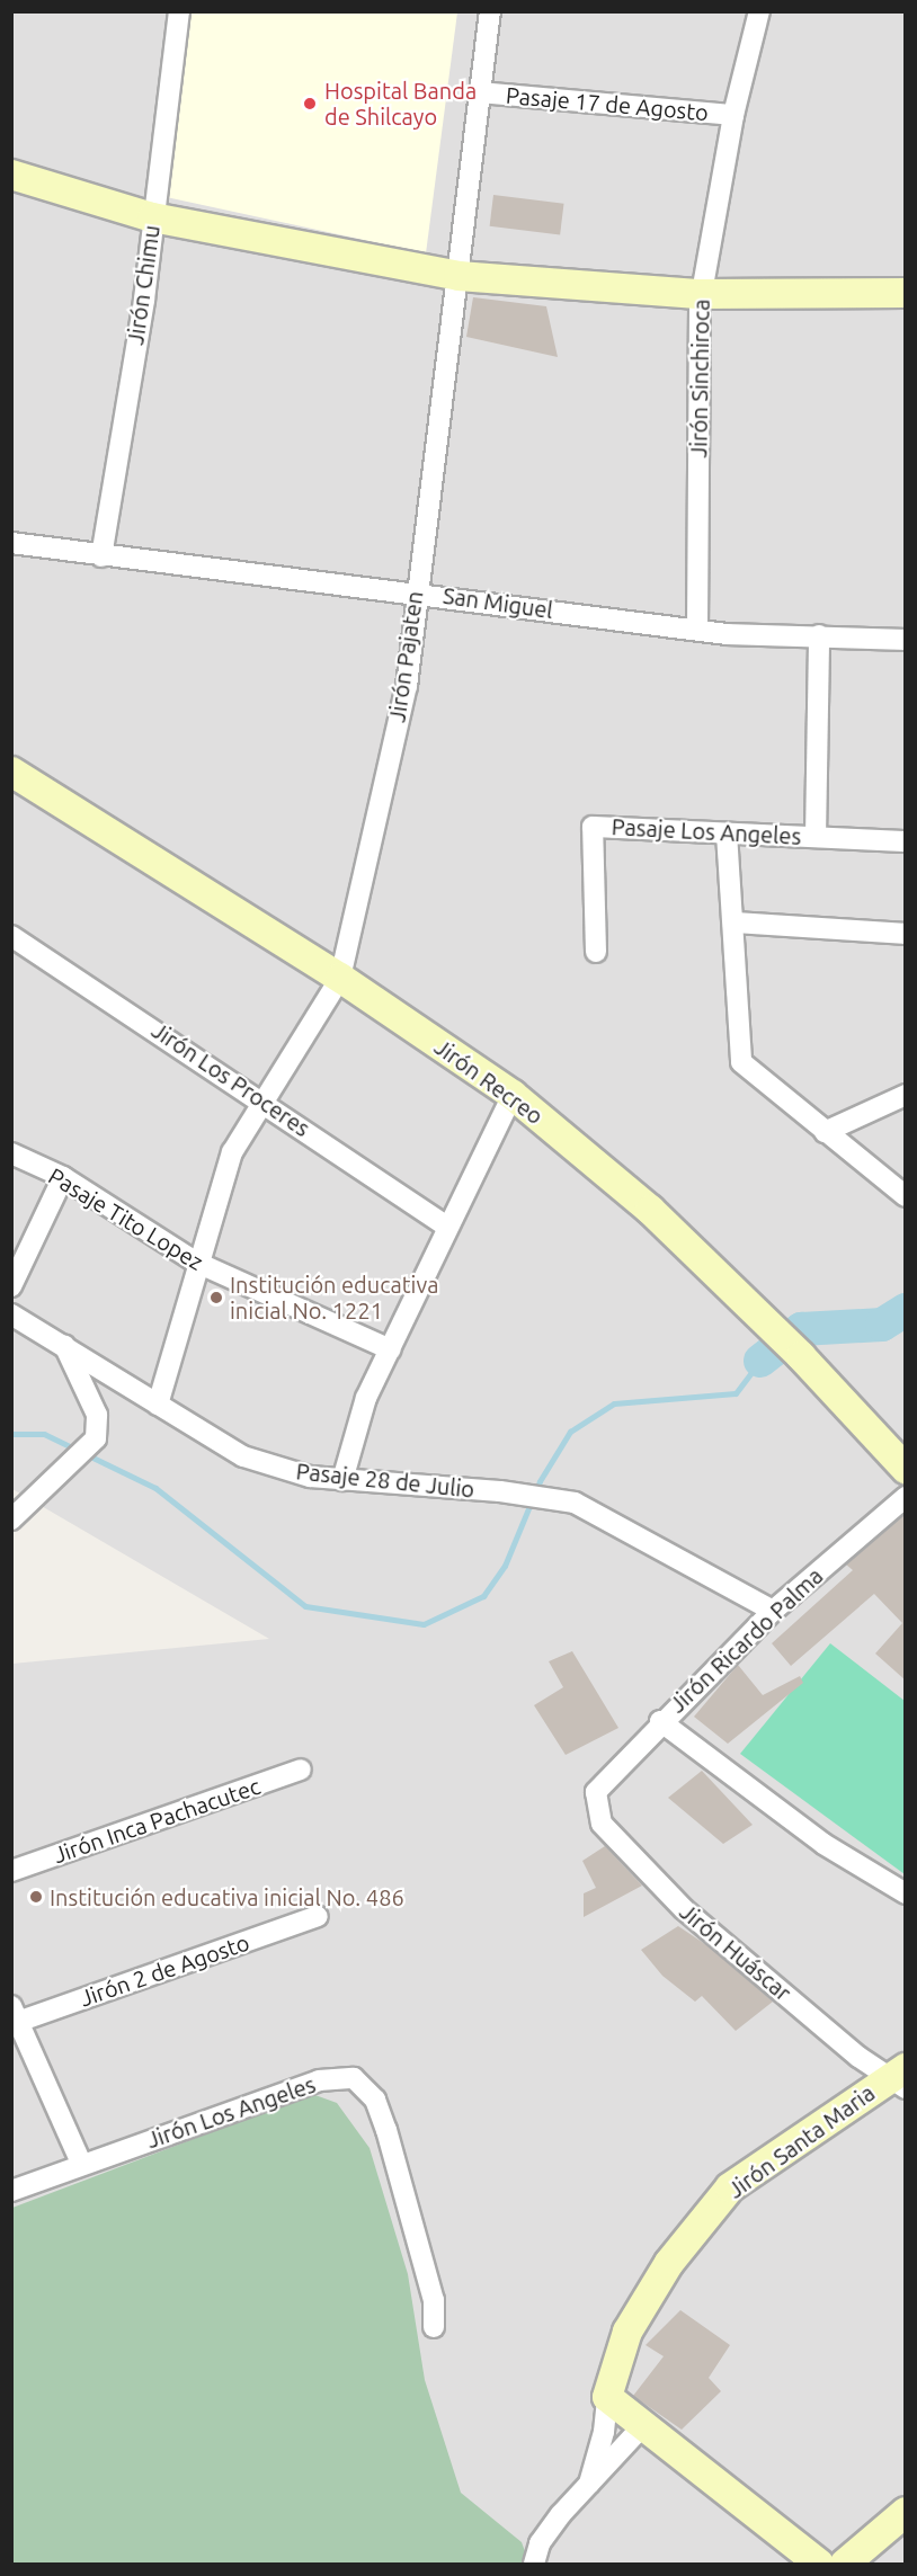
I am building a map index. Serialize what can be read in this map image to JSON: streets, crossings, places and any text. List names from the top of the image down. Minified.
{"streets":{"street":["Pasaje 17 de Agosto","Jirón Chimu","Jirón Sinchiroca","San Miguel","Jirón Pajaten","Pasaje Los Angeles","Jirón Los Proceres","Jirón Recreo","Pasaje Tito Lopez","Pasaje 28 de Julio","Jirón Ricardo Palma","Jirón Inca Pachacutec","Jirón Huáscar","Jirón 2 de Agosto","Jirón Los Angeles","Jirón Santa Maria"]},"crossings":[["Pasaje 17 de Agosto","Jirón Sinchiroca"],["Pasaje 17 de Agosto","Jirón Pajaten"],["Jirón Chimu","San Miguel"],["Jirón Sinchiroca","San Miguel"],["San Miguel","Jirón Pajaten"],["Jirón Pajaten","Jirón Los Proceres"],["Jirón Pajaten","Jirón Recreo"],["Jirón Pajaten","Pasaje Tito Lopez"],["Jirón Pajaten","Pasaje 28 de Julio"],["Pasaje 28 de Julio","Jirón Ricardo Palma"],["Jirón Ricardo Palma","Jirón Huáscar"],["Jirón Huáscar","Jirón Santa Maria"]],"places":["Hospital Banda de Shilcayo","Institución educativa inicial No. 1221","Institución educativa inicial No. 486"]}
